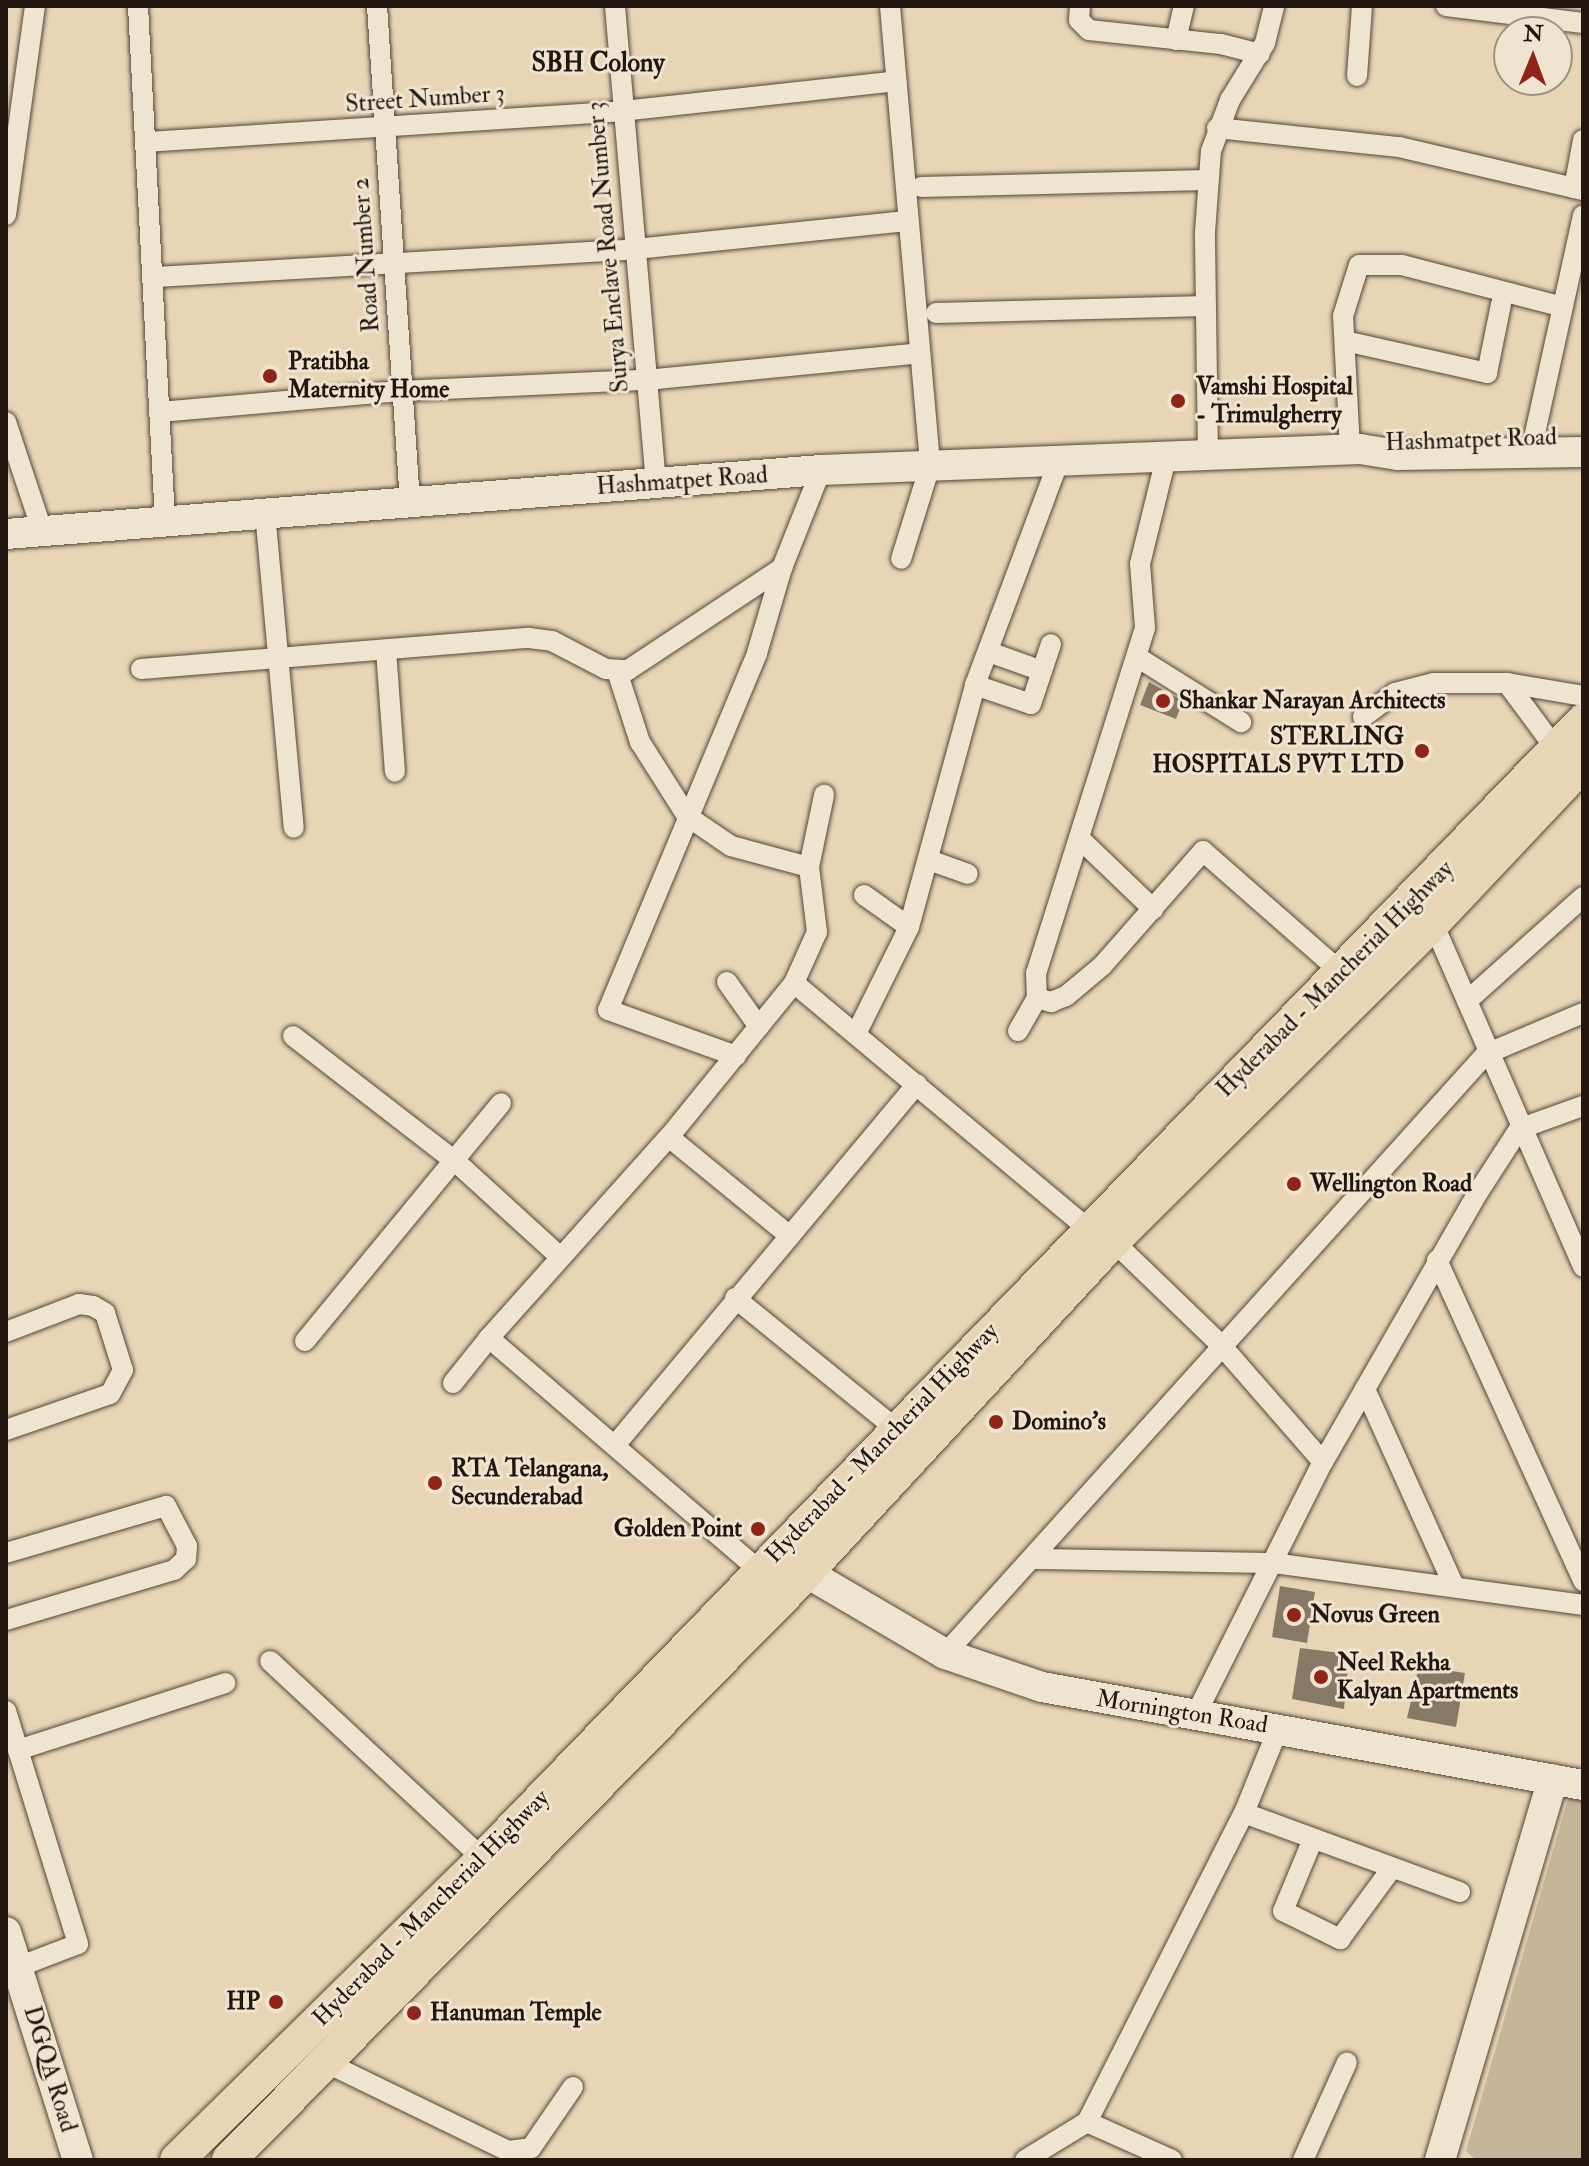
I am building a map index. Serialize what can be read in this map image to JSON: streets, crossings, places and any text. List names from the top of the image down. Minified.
{"streets":{"main road":["Hashmatpet Road","Hyderabad - Mancherial Highway","Mornington Road","DGQA Road"],"street":["Street Number 3","Surya Enclave Road Number 3","Road Number 2"]},"crossings":[["Street Number 3","Surya Enclave Road Number 3"],["Street Number 3","Road Number 2"],["Surya Enclave Road Number 3","Hashmatpet Road"],["Road Number 2","Hashmatpet Road"],["Hyderabad - Mancherial Highway","Mornington Road"]],"districts":["SBH Colony"],"places":["Pratibha Maternity Home","Vamshi Hospital - Trimulgherry","Shankar Narayan Architects","STERLING HOSPITALS PVT LTD","Wellington Road","Domino's","RTA Telangana, Secunderabad","Golden Point","Novus Green","Neel Rekha Kalyan Apartments","HP","Hanuman Temple"],"north":"top"}
